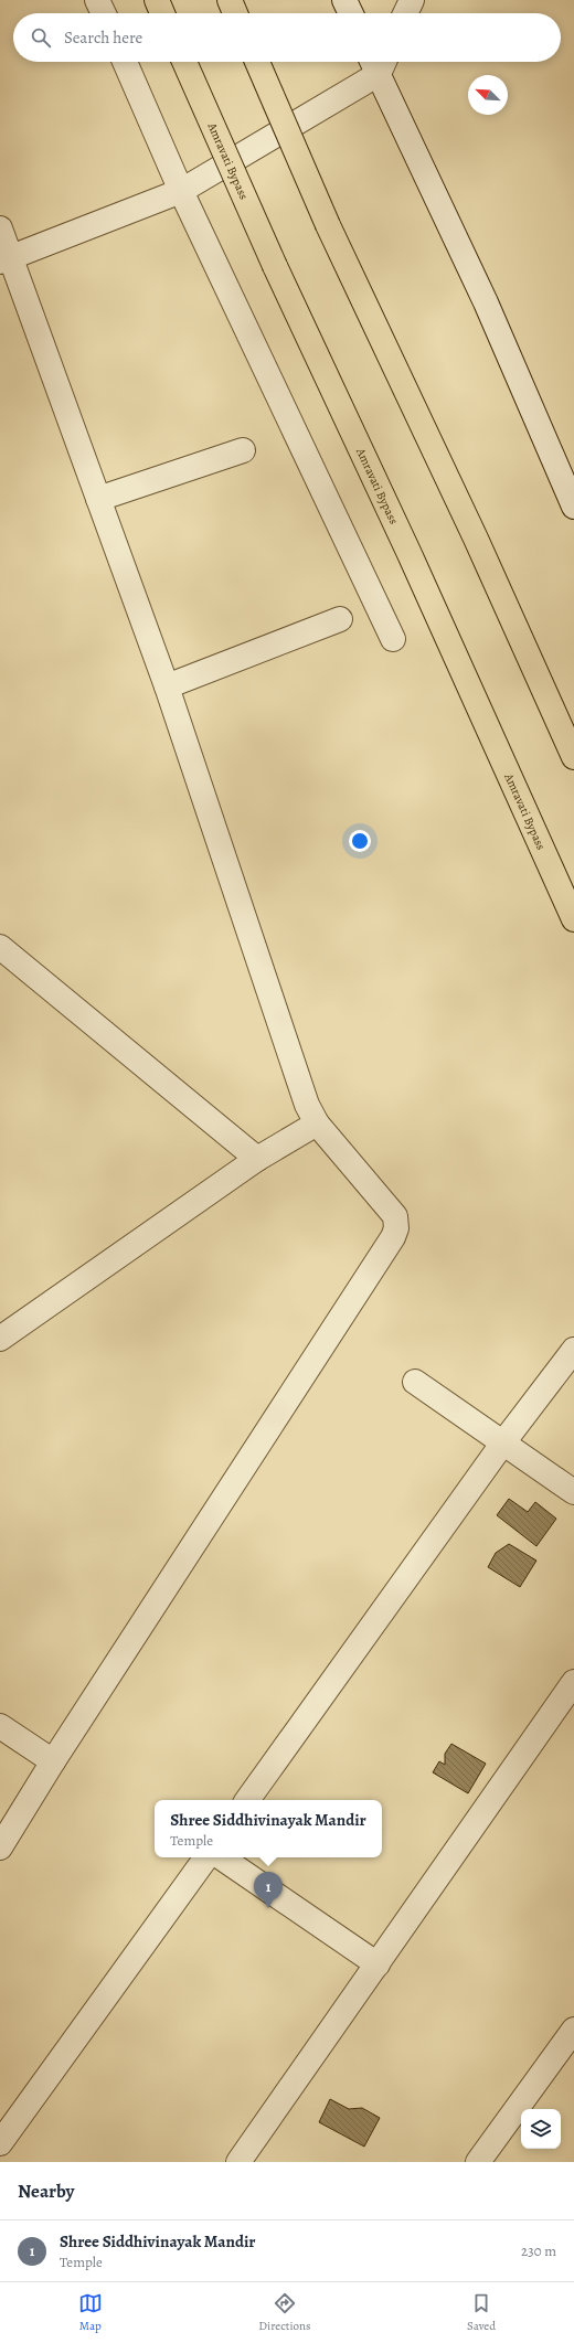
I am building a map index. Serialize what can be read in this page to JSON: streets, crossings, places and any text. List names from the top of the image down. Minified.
{"streets":{"highway":["Amravati Bypass"]},"north":"top left","page":{"search":"Search here","popup":["Shree Siddhivinayak Mandir","Temple"],"pins":"1","heading":"Nearby","list":[{"mark":"1","name":"Shree Siddhivinayak Mandir","note":"Temple","value":"230 m"}],"nav":["Map","Directions","Saved"]}}
